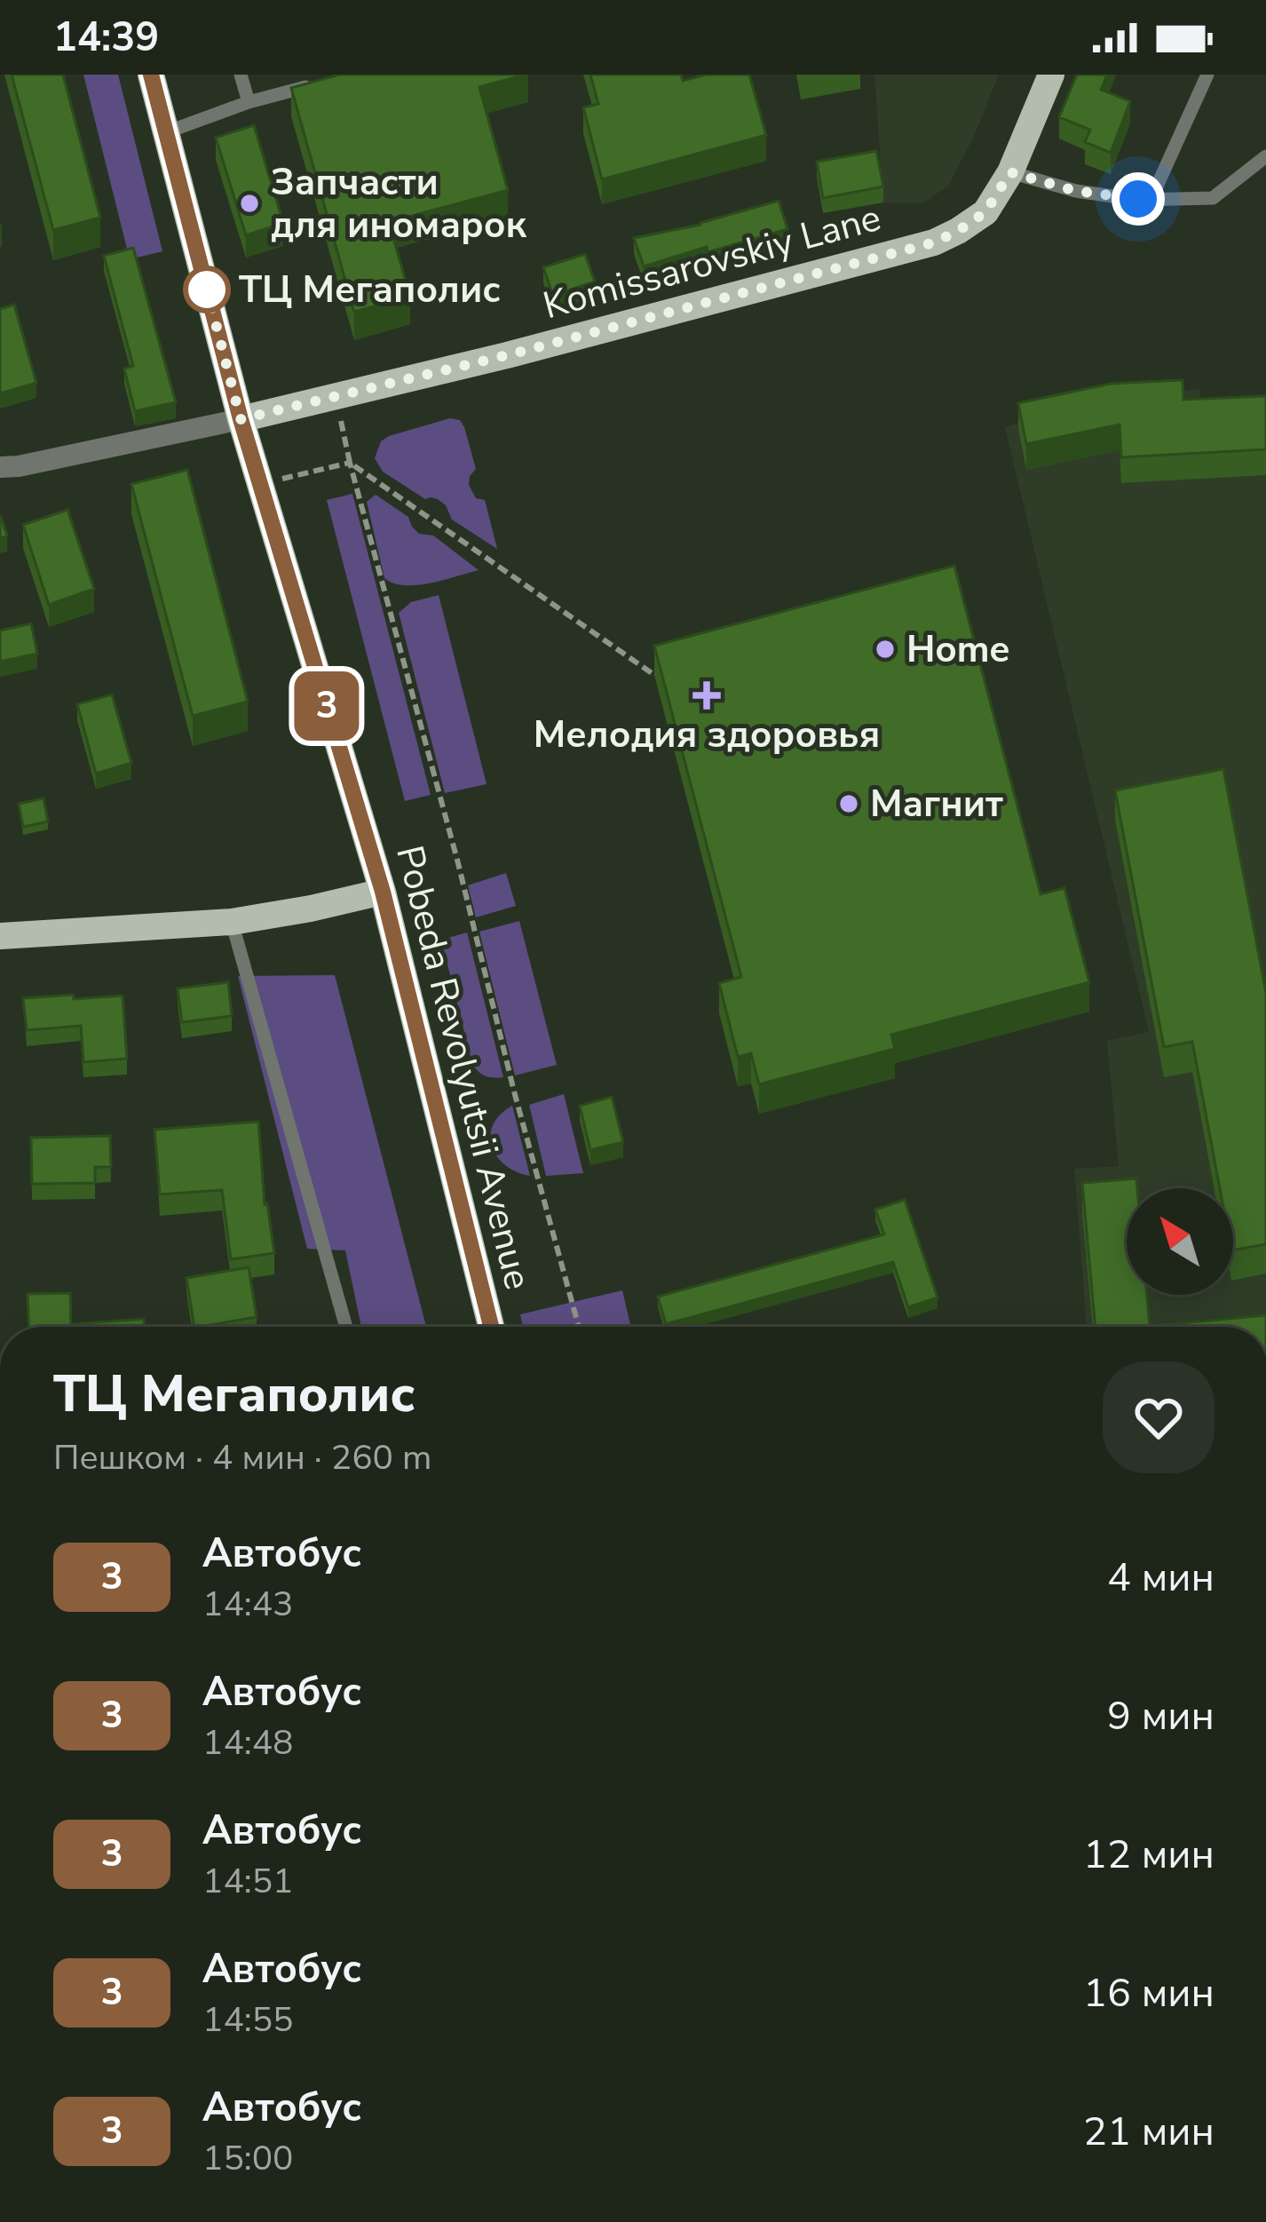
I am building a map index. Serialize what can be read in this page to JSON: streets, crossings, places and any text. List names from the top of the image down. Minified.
{"streets":{"main road":["Komissarovskiy Lane","Pobeda Revolyutsii Avenue"]},"crossings":[["Komissarovskiy Lane","Pobeda Revolyutsii Avenue"]],"places":{"other":["Запчасти для иномарок","ТЦ Мегаполис","Home","Магнит"],"health":["Мелодия здоровья"]},"lines":["bus line 3"],"north":"top left","page":{"status":"14:39","on_map":"3","heading":["ТЦ Мегаполис","Пешком · 4 мин · 260 m"],"list":[{"mark":"3","name":"Автобус","note":"14:43","value":"4 мин"},{"mark":"3","name":"Автобус","note":"14:48","value":"9 мин"},{"mark":"3","name":"Автобус","note":"14:51","value":"12 мин"},{"mark":"3","name":"Автобус","note":"14:55","value":"16 мин"},{"mark":"3","name":"Автобус","note":"15:00","value":"21 мин"}]}}
